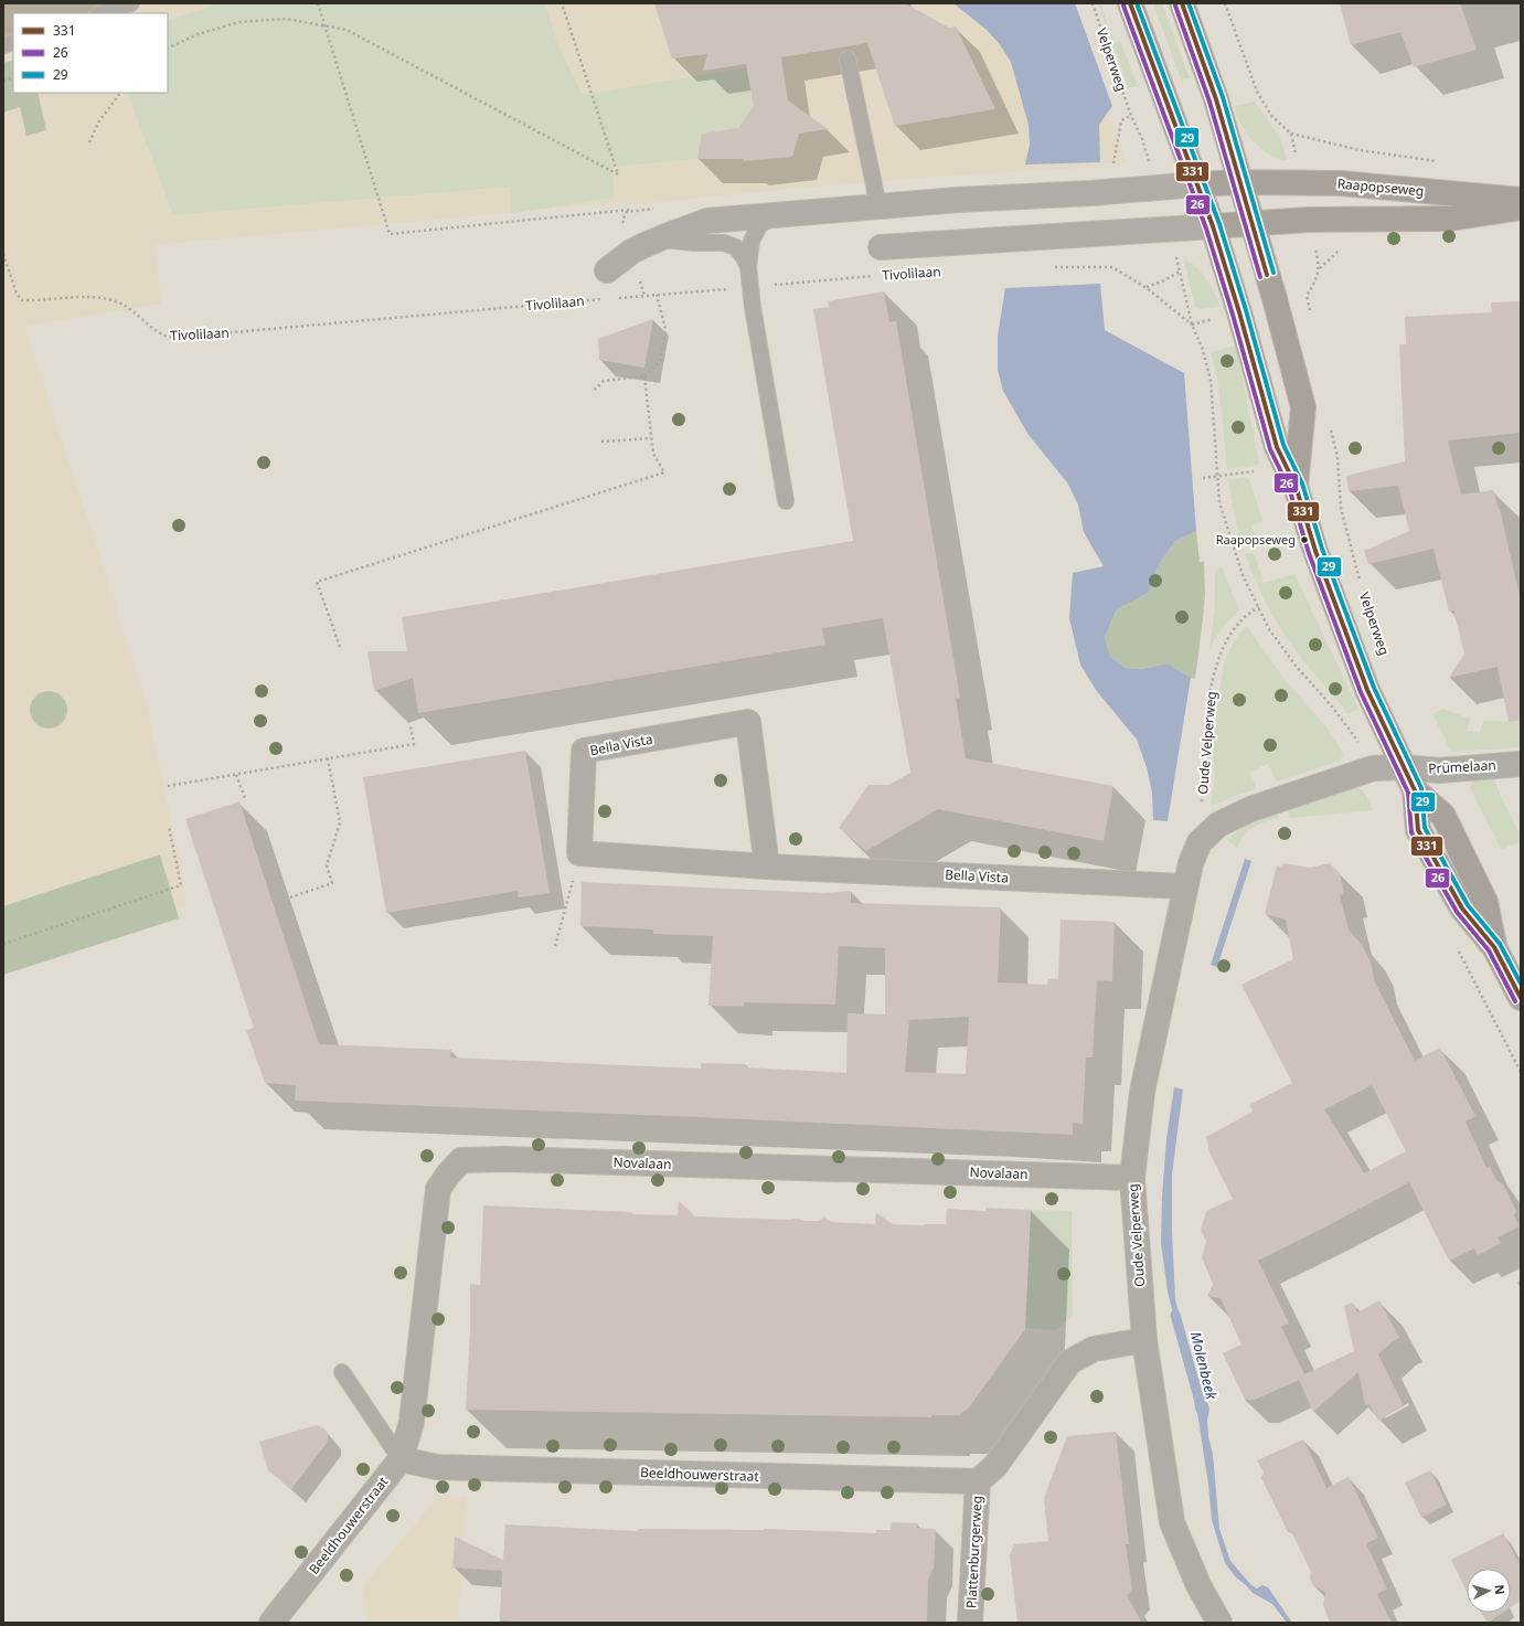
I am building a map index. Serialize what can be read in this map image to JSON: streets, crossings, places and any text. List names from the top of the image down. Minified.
{"streets":{"main road":["Raapopseweg"],"street":["Tivolilaan","Oude Velperweg","Bella Vista","Prümelaan","Novalaan","Beeldhouwerstraat","Plattenburgerweg"],"path":["Velperweg"]},"crossings":[["Raapopseweg","Tivolilaan"],["Oude Velperweg","Bella Vista"],["Oude Velperweg","Prümelaan"],["Oude Velperweg","Novalaan"],["Novalaan","Beeldhouwerstraat"],["Beeldhouwerstraat","Plattenburgerweg"]],"water":["Molenbeek"],"places":["Raapopseweg"],"lines":["transit line 331","transit line 29","transit line 26"],"legend":["331","26","29"],"north":"right"}
